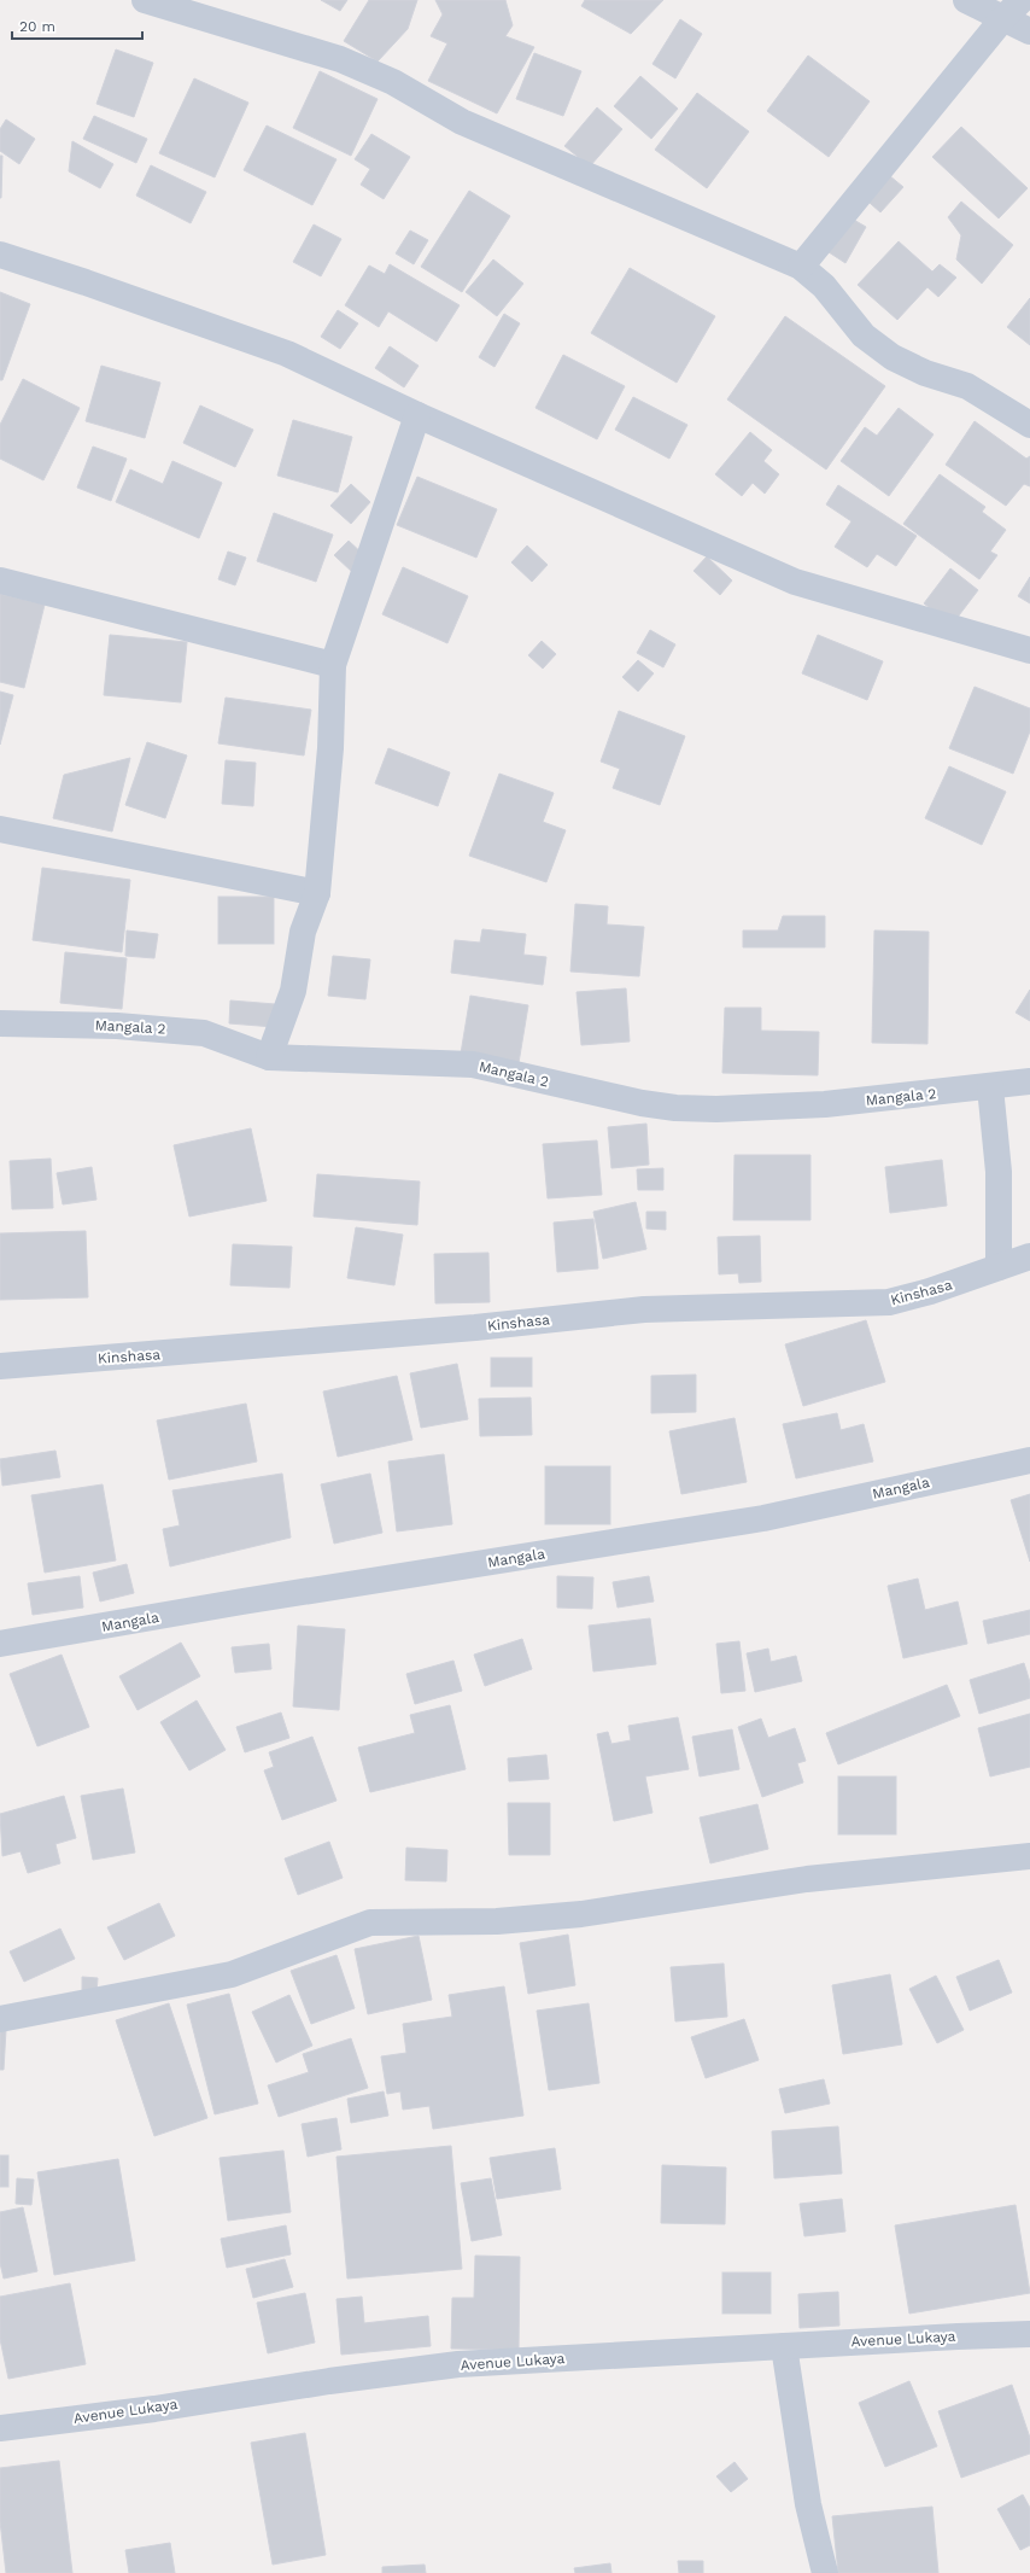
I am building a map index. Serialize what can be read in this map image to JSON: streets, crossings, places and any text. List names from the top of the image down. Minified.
{"streets":{"street":["Mangala 2","Kinshasa","Mangala","Avenue Lukaya"]},"scale_bar":"20 m"}
